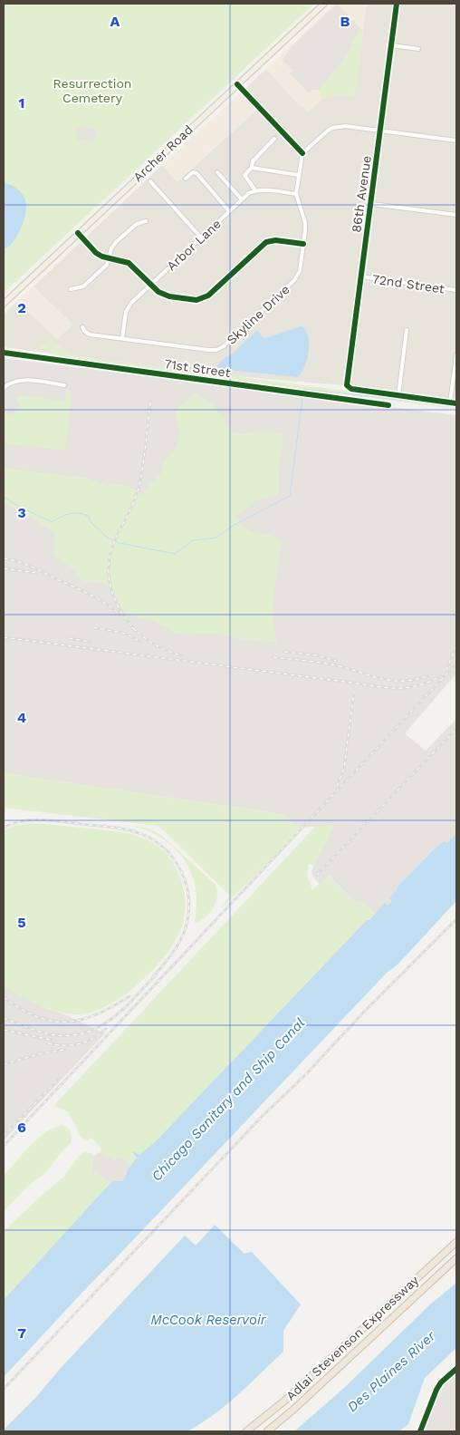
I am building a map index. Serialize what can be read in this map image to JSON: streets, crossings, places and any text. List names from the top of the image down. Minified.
{"streets":{"highway":["Adlai Stevenson Expressway"],"main road":["Archer Road"],"street":["86th Avenue","Arbor Lane","72nd Street","Skyline Drive","71st Street"]},"crossings":[["86th Avenue","72nd Street"],["Arbor Lane","Skyline Drive"]],"water":["Chicago Sanitary and Ship Canal","McCook Reservoir","Des Plaines River"],"parks":["Resurrection Cemetery"],"grid":{"columns":["A","B"],"rows":["1","2","3","4","5","6","7"]}}
